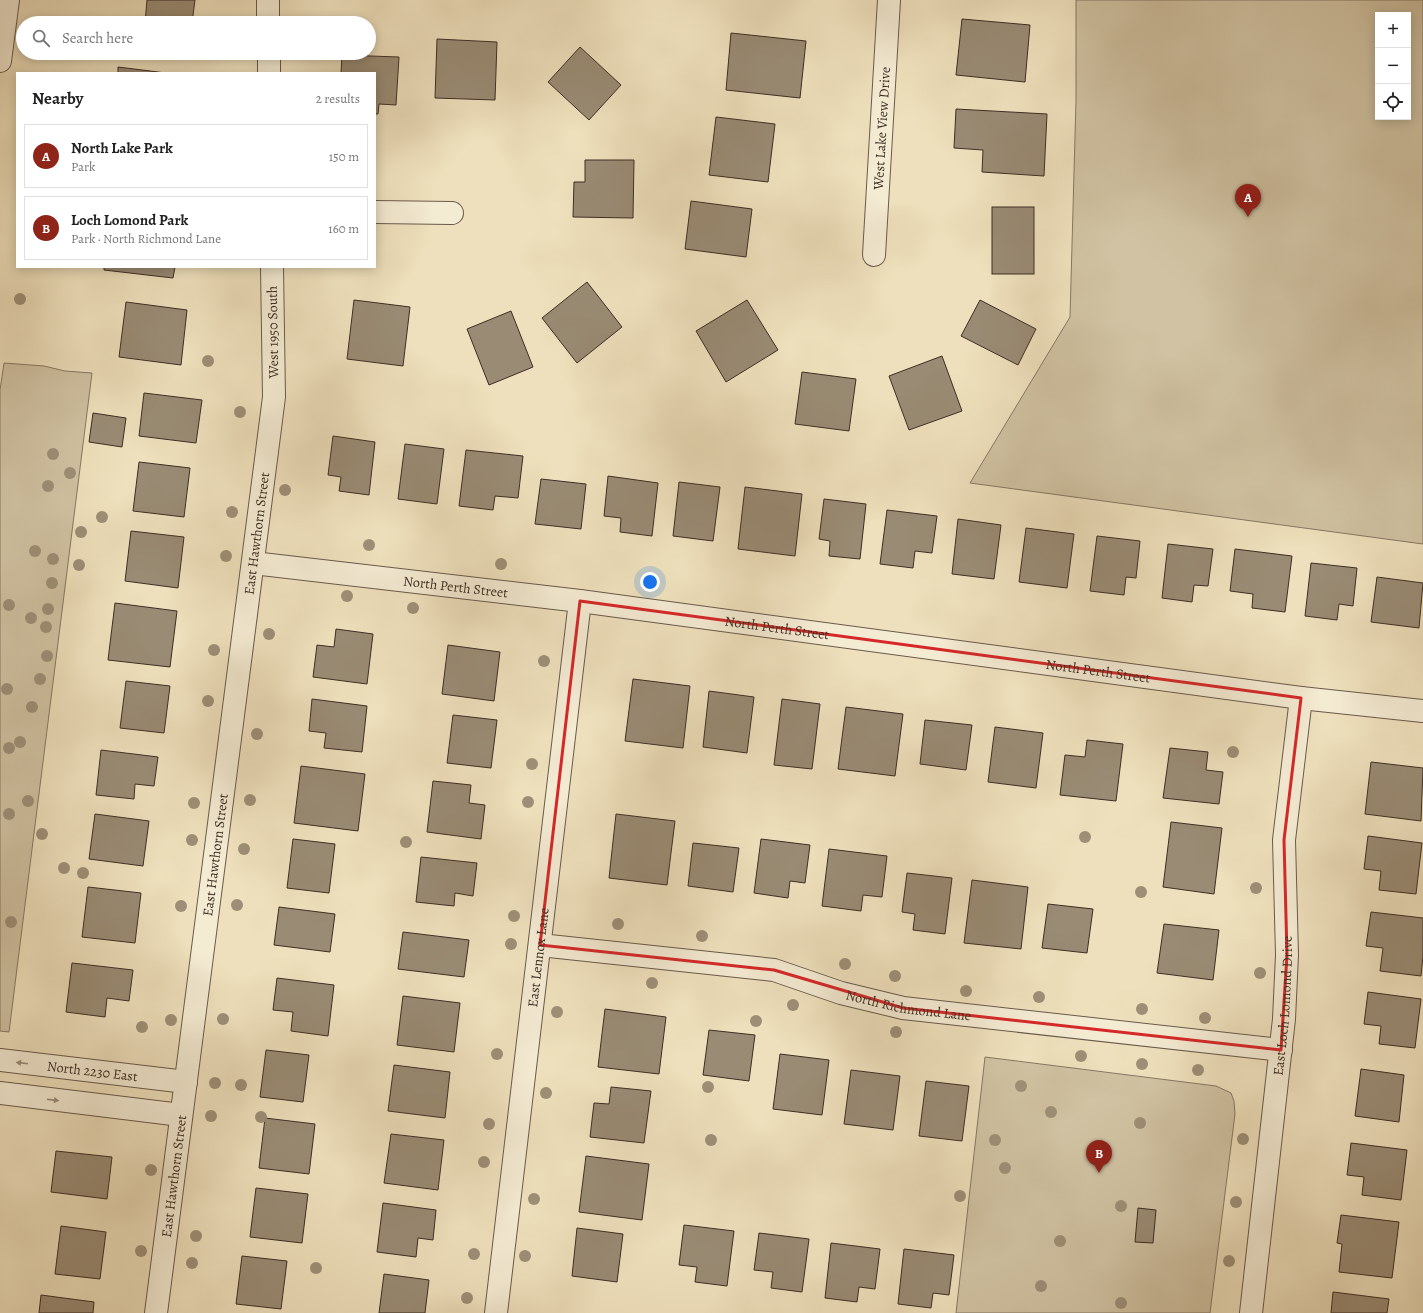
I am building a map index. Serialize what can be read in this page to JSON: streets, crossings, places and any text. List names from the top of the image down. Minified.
{"streets":{"street":["West Lake View Drive","West 1950 South","East Hawthorn Street","North Perth Street","East Lennox Lane","North Richmond Lane","East Loch Lomond Drive","North 2230 East"]},"crossings":[["West 1950 South","East Hawthorn Street"],["East Hawthorn Street","North Perth Street"],["East Hawthorn Street","North 2230 East"],["North Perth Street","East Lennox Lane"],["North Perth Street","East Loch Lomond Drive"],["East Lennox Lane","North Richmond Lane"],["North Richmond Lane","East Loch Lomond Drive"]],"page":{"map_buttons":["+","−"],"search":"Search here","heading":["Nearby","2 results"],"list":[{"mark":"A","name":"North Lake Park","note":"Park","value":"150 m"},{"mark":"B","name":"Loch Lomond Park","note":"Park · North Richmond Lane","value":"160 m"}],"pins":["A","B"]}}
